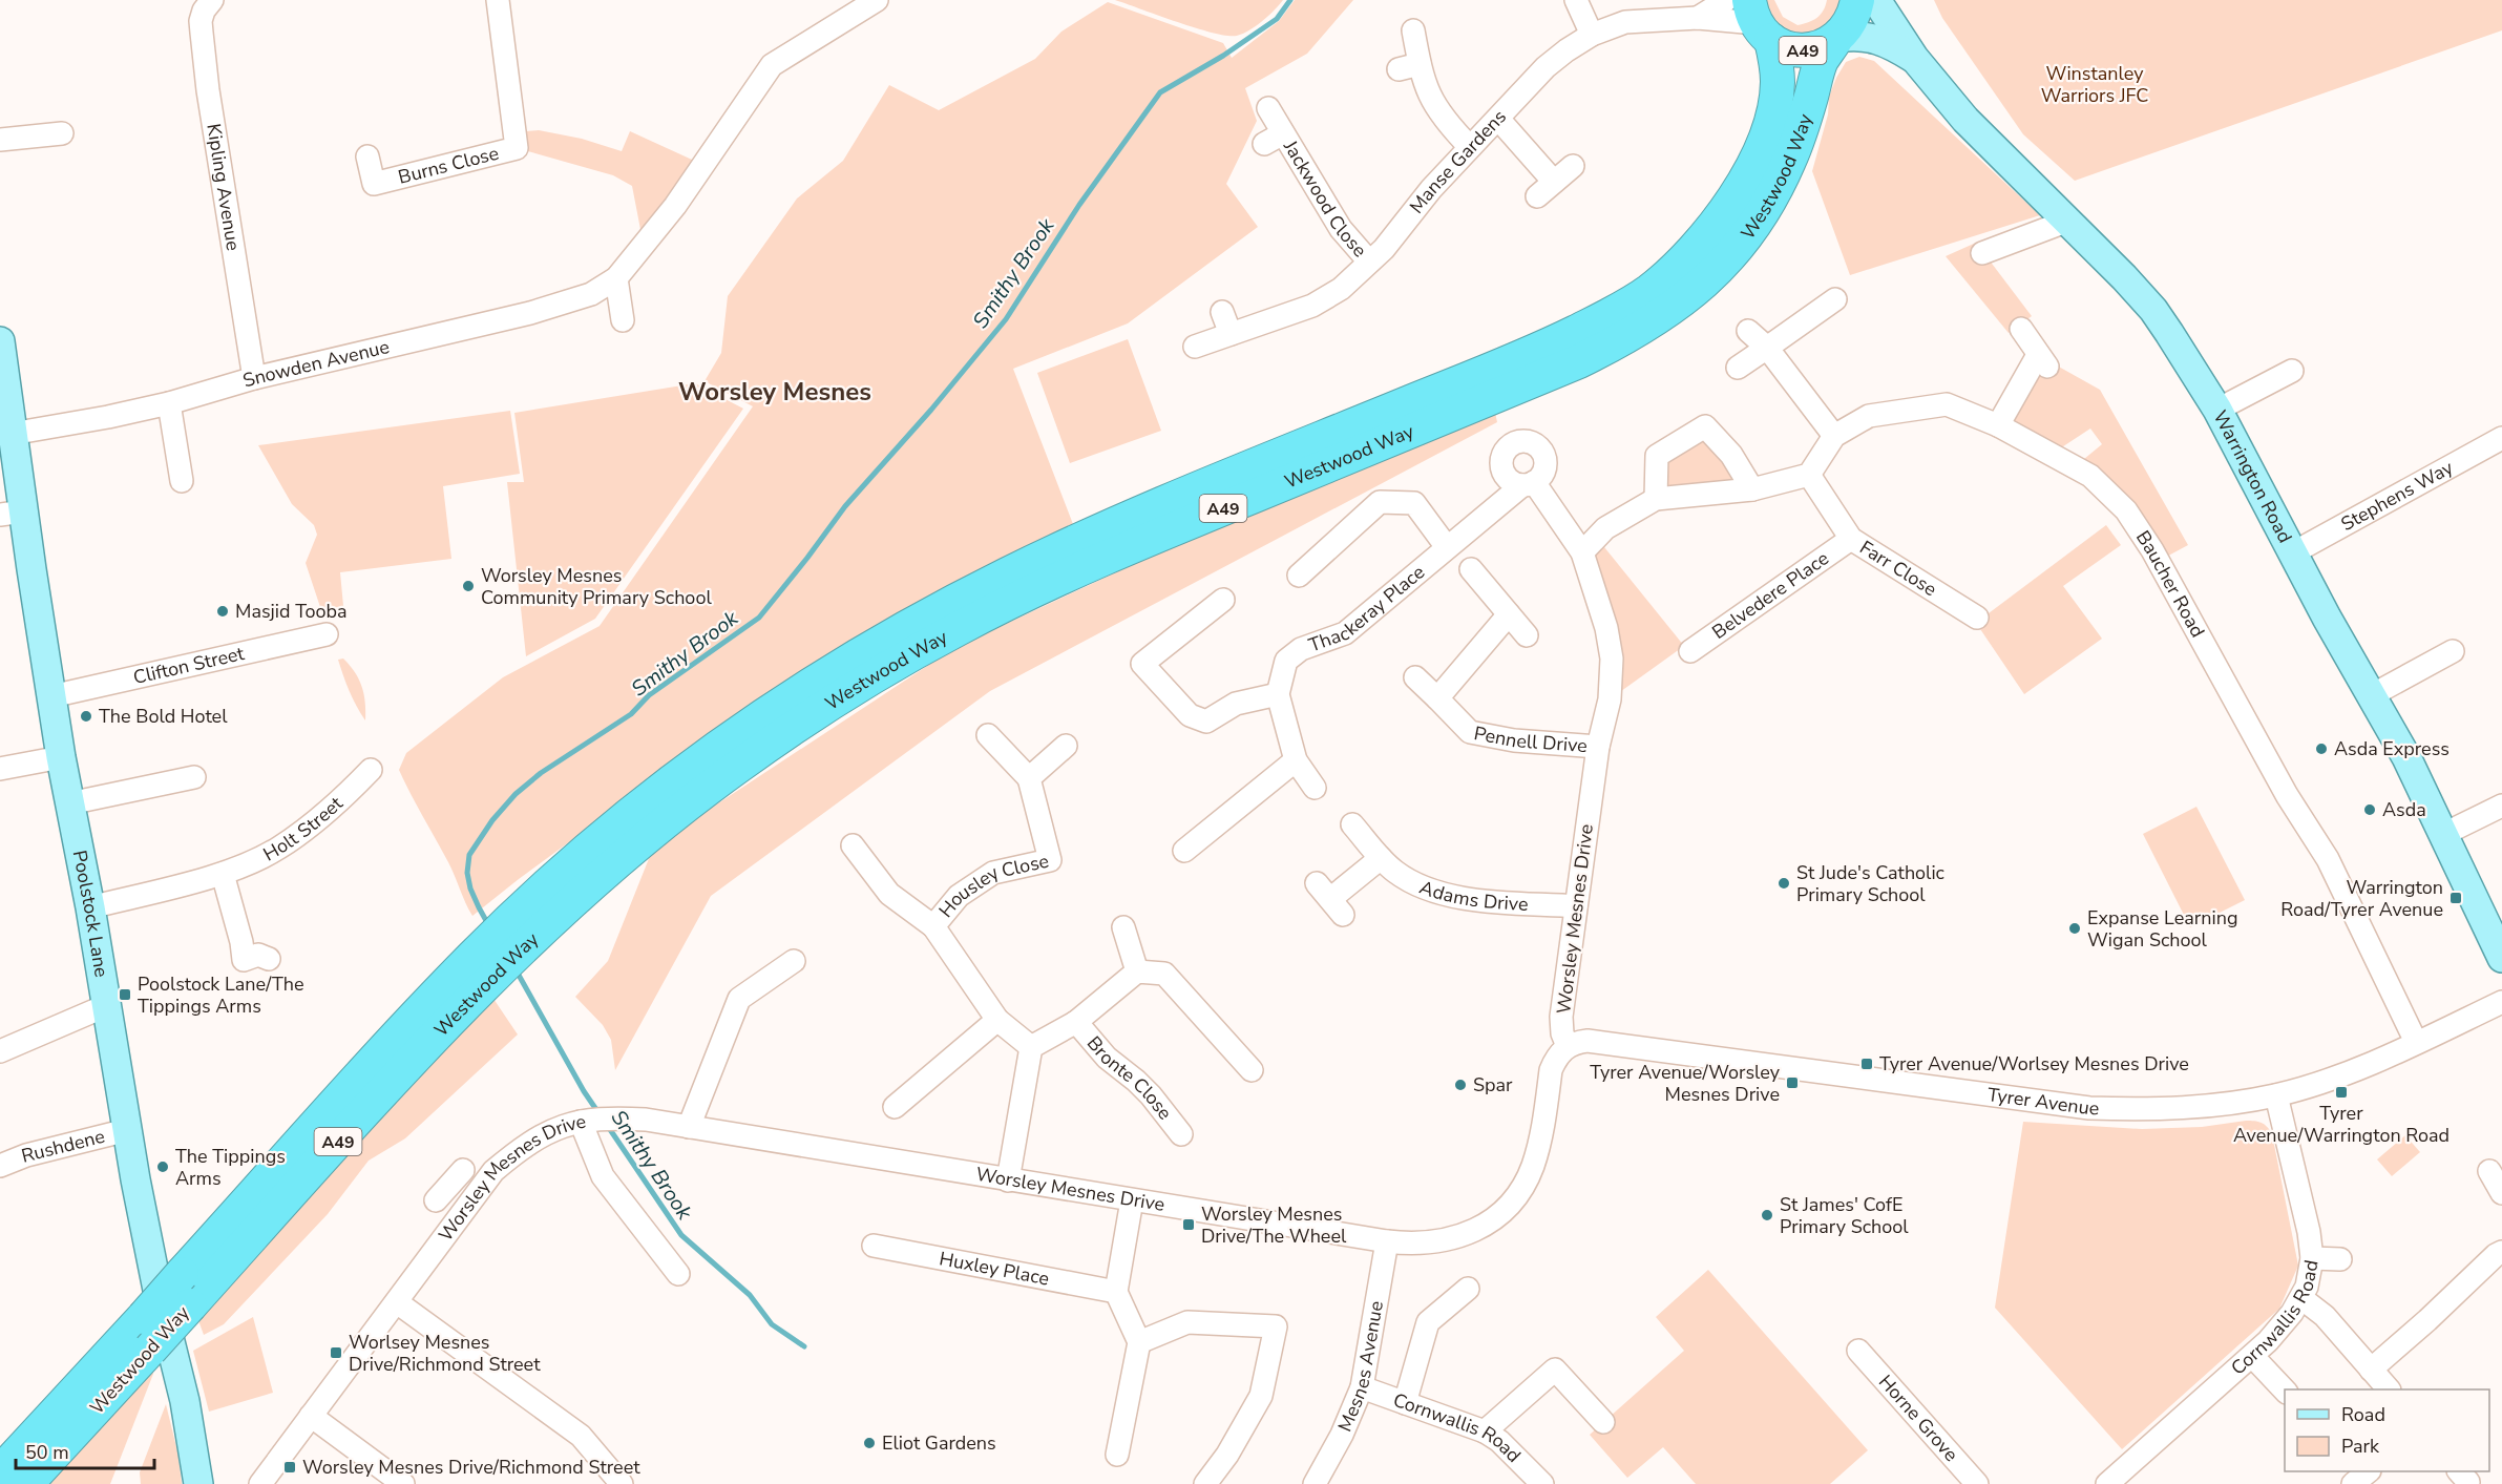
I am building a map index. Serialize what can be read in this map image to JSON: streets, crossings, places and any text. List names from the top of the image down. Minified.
{"streets":{"highway":["A49","Westwood Way"],"main road":["Warrington Road","Poolstock Lane"],"street":["Manse Gardens","Burns Close","Kipling Avenue","Jackwood Close","Snowden Avenue","Stephens Way","Farr Close","Baucher Road","Belvedere Place","Thackeray Place","Clifton Street","Pennell Drive","Holt Street","Housley Close","Adams Drive","Worsley Mesnes Drive","Bronte Close","Tyrer Avenue","Rushdene","Huxley Place","Cornwallis Road","Mesnes Avenue","Horne Grove"]},"crossings":[["A49","Manse Gardens"],["A49","Westwood Way"],["A49","Warrington Road"],["Manse Gardens","Westwood Way"],["Manse Gardens","Jackwood Close"],["Westwood Way","Warrington Road"],["Kipling Avenue","Snowden Avenue"],["Snowden Avenue","Poolstock Lane"],["Warrington Road","Stephens Way"],["Farr Close","Baucher Road"],["Farr Close","Belvedere Place"],["Baucher Road","Tyrer Avenue"],["Thackeray Place","Worsley Mesnes Drive"],["Clifton Street","Poolstock Lane"],["Pennell Drive","Worsley Mesnes Drive"],["Holt Street","Poolstock Lane"],["Adams Drive","Worsley Mesnes Drive"],["Poolstock Lane","Rushdene"],["Worsley Mesnes Drive","Tyrer Avenue"],["Worsley Mesnes Drive","Mesnes Avenue"],["Tyrer Avenue","Cornwallis Road"],["Cornwallis Road","Mesnes Avenue"]],"districts":["Worsley Mesnes"],"water":["Smithy Brook"],"parks":["Winstanley Warriors JFC"],"places":{"other":["Worsley Mesnes Community Primary School","Masjid Tooba","The Bold Hotel","Asda Express","Asda","St Jude's Catholic Primary School","Expanse Learning Wigan School","Spar","The Tippings Arms","St James' CofE Primary School","Eliot Gardens"],"transit":["Warrington Road/Tyrer Avenue","Poolstock Lane/The Tippings Arms","Tyrer Avenue/Worlsey Mesnes Drive","Tyrer Avenue/Worsley Mesnes Drive","Tyrer Avenue/Warrington Road","Worsley Mesnes Drive/The Wheel","Worlsey Mesnes Drive/Richmond Street","Worsley Mesnes Drive/Richmond Street"]},"legend":["Road","Park"],"scale_bar":"50 m"}
